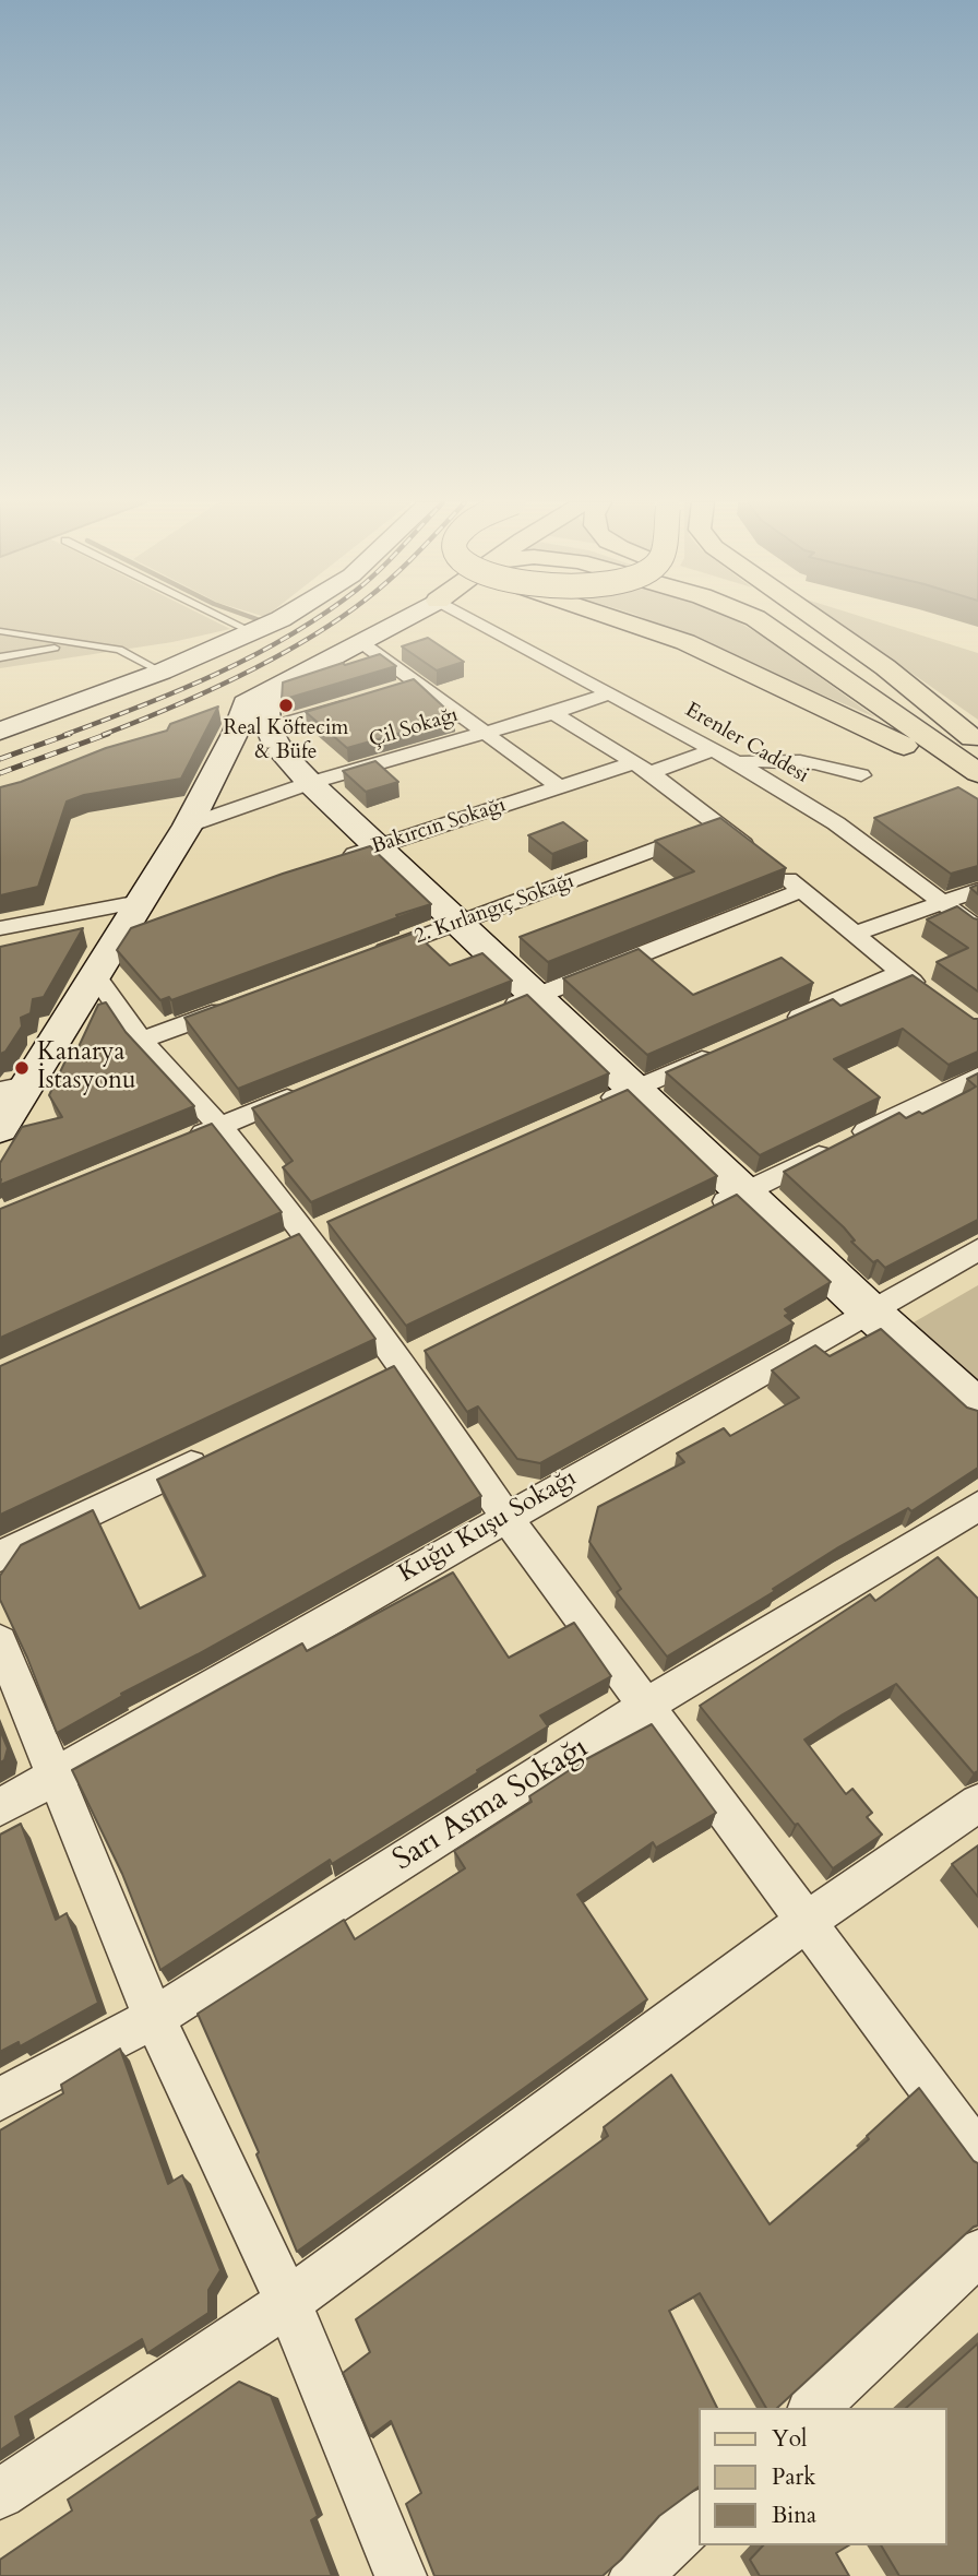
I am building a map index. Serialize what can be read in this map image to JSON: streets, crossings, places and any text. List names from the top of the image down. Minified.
{"streets":{"street":["Çil Sokağı","Erenler Caddesi","Bakırcın Sokağı","2. Kırlangıç Sokağı","Kuğu Kuşu Sokağı","Sarı Asma Sokağı"]},"crossings":[["Çil Sokağı","Erenler Caddesi"],["Erenler Caddesi","Bakırcın Sokağı"]],"places":["Real Köftecim & Büfe","Kanarya İstasyonu"],"legend":["Yol","Park","Bina"]}
